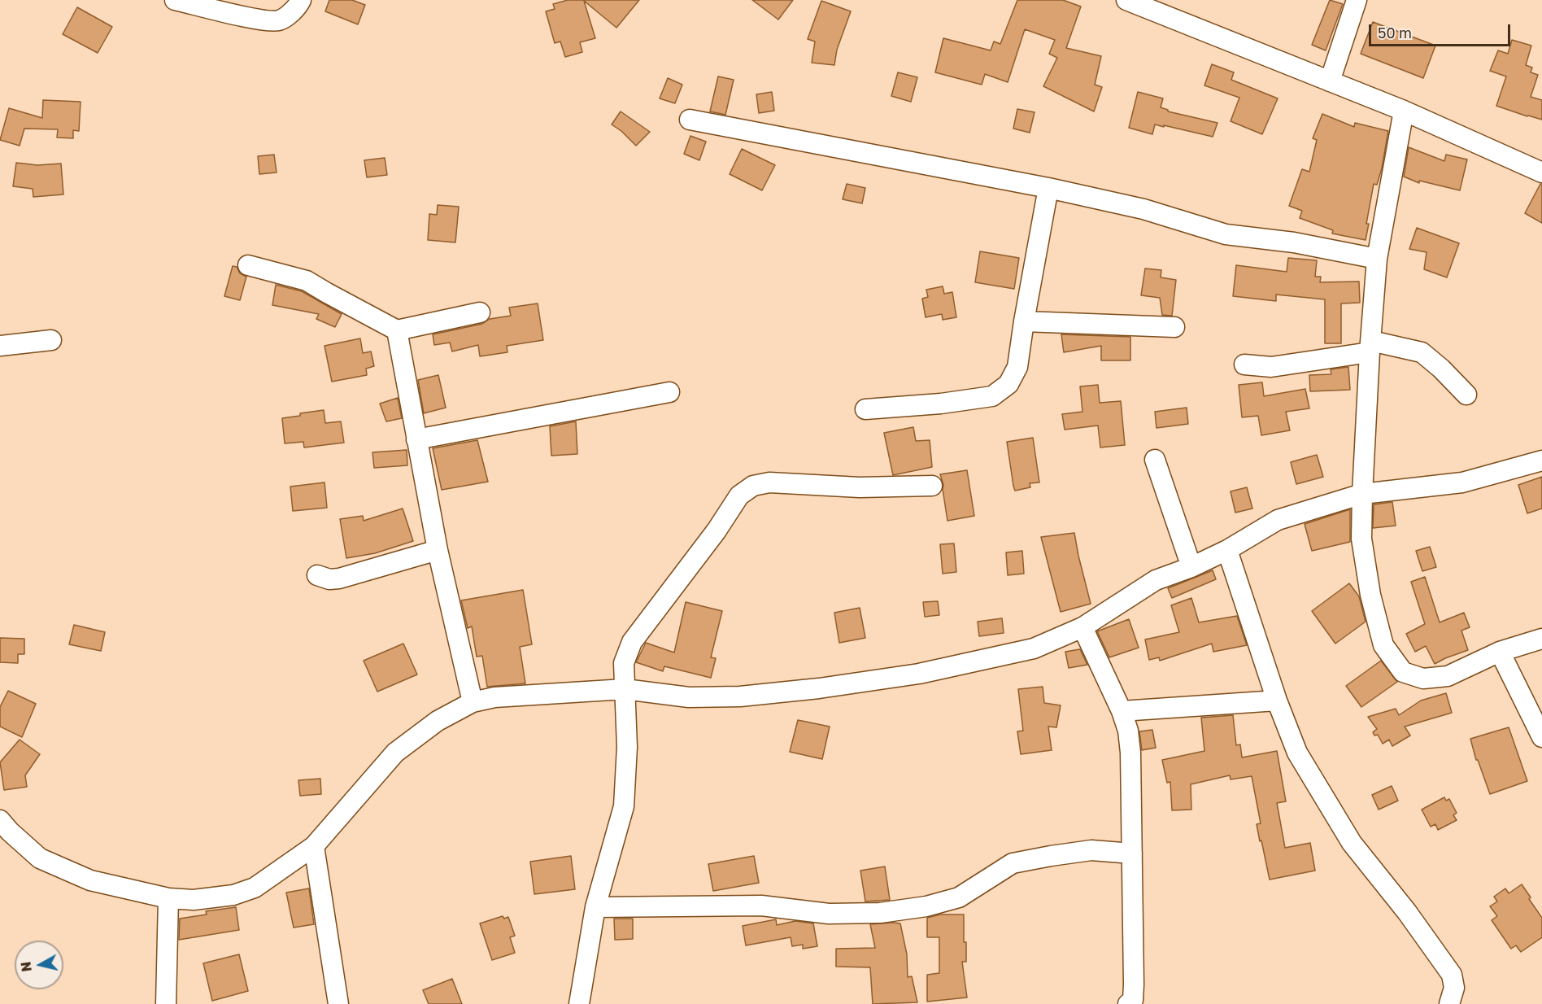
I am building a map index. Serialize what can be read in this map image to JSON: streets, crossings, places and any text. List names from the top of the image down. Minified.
{"scale_bar":"50 m","north":"left"}
